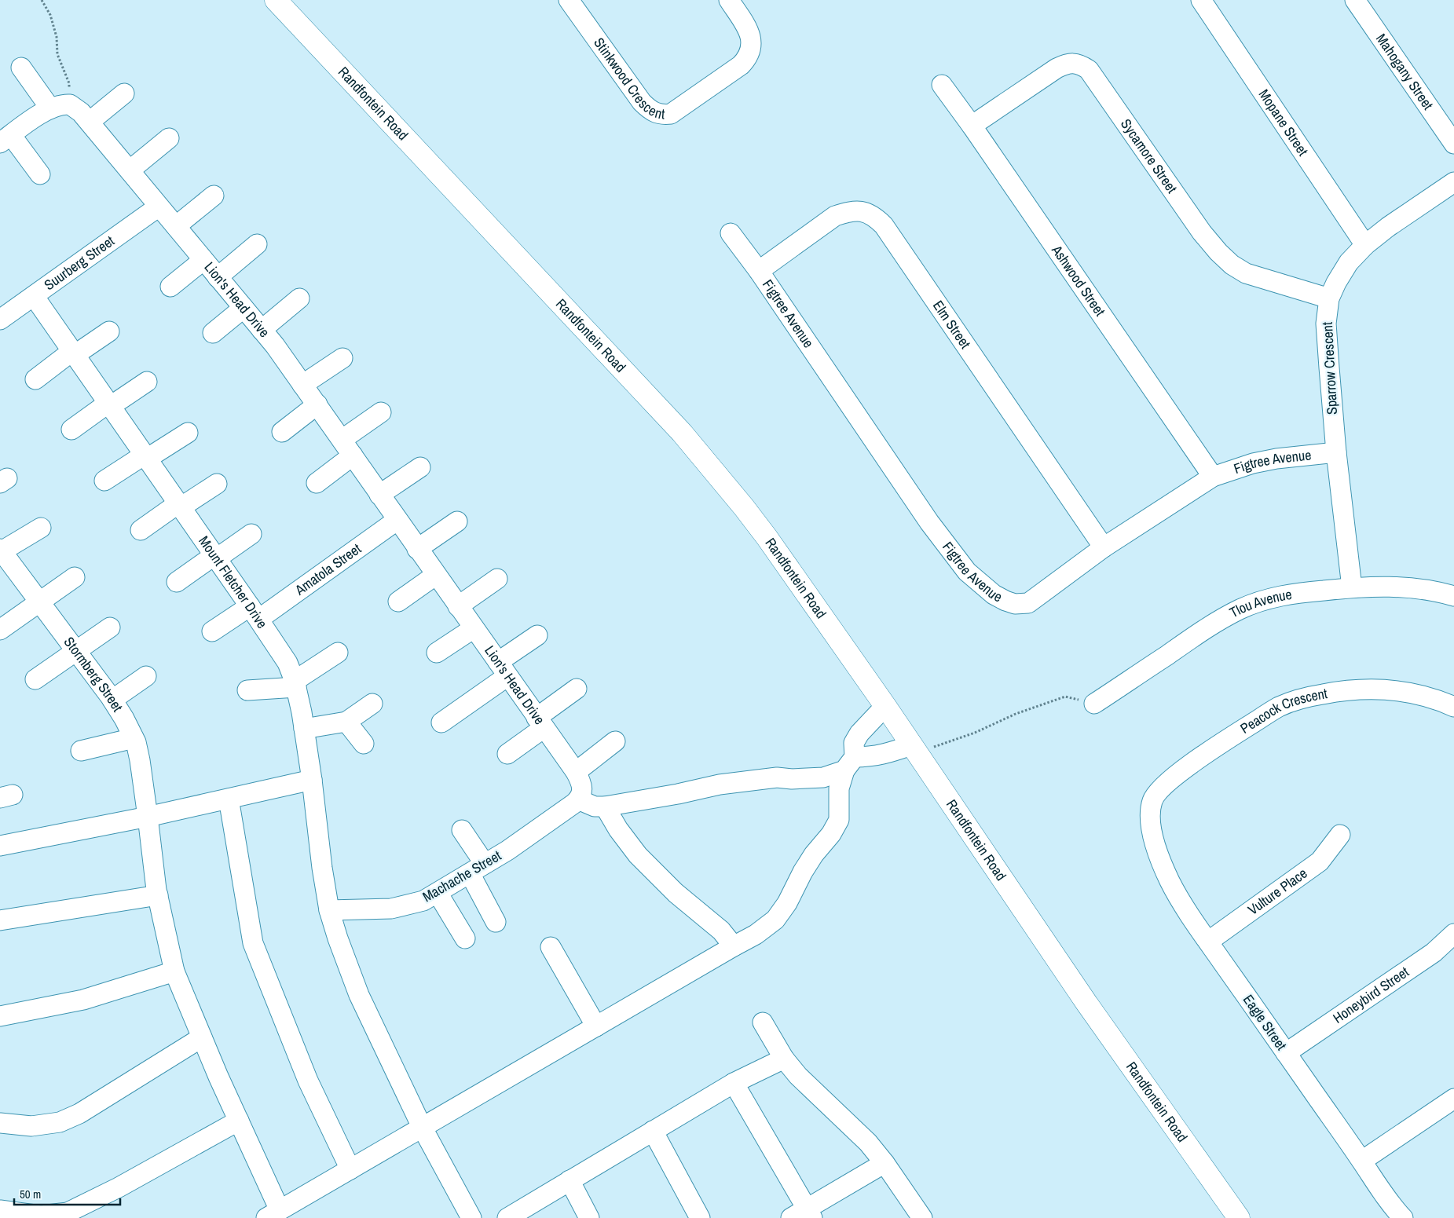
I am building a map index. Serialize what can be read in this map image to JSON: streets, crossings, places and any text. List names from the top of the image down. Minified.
{"streets":{"main road":["Randfontein Road"],"street":["Mahogany Street","Stinkwood Crescent","Mopane Street","Sycamore Street","Suurberg Street","Ashwood Street","Lion's Head Drive","Figtree Avenue","Elm Street","Sparrow Crescent","Amatola Street","Mount Fletcher Drive","Tlou Avenue","Stormberg Street","Peacock Crescent","Machache Street","Vulture Place","Honeybird Street","Eagle Street"]},"crossings":[["Mopane Street","Sparrow Crescent"],["Sycamore Street","Ashwood Street"],["Sycamore Street","Sparrow Crescent"],["Suurberg Street","Lion's Head Drive"],["Suurberg Street","Mount Fletcher Drive"],["Ashwood Street","Figtree Avenue"],["Lion's Head Drive","Amatola Street"],["Lion's Head Drive","Machache Street"],["Figtree Avenue","Elm Street"],["Figtree Avenue","Sparrow Crescent"],["Sparrow Crescent","Tlou Avenue"],["Amatola Street","Mount Fletcher Drive"],["Mount Fletcher Drive","Machache Street"],["Peacock Crescent","Eagle Street"],["Vulture Place","Eagle Street"],["Honeybird Street","Eagle Street"]],"scale_bar":"50 m"}
